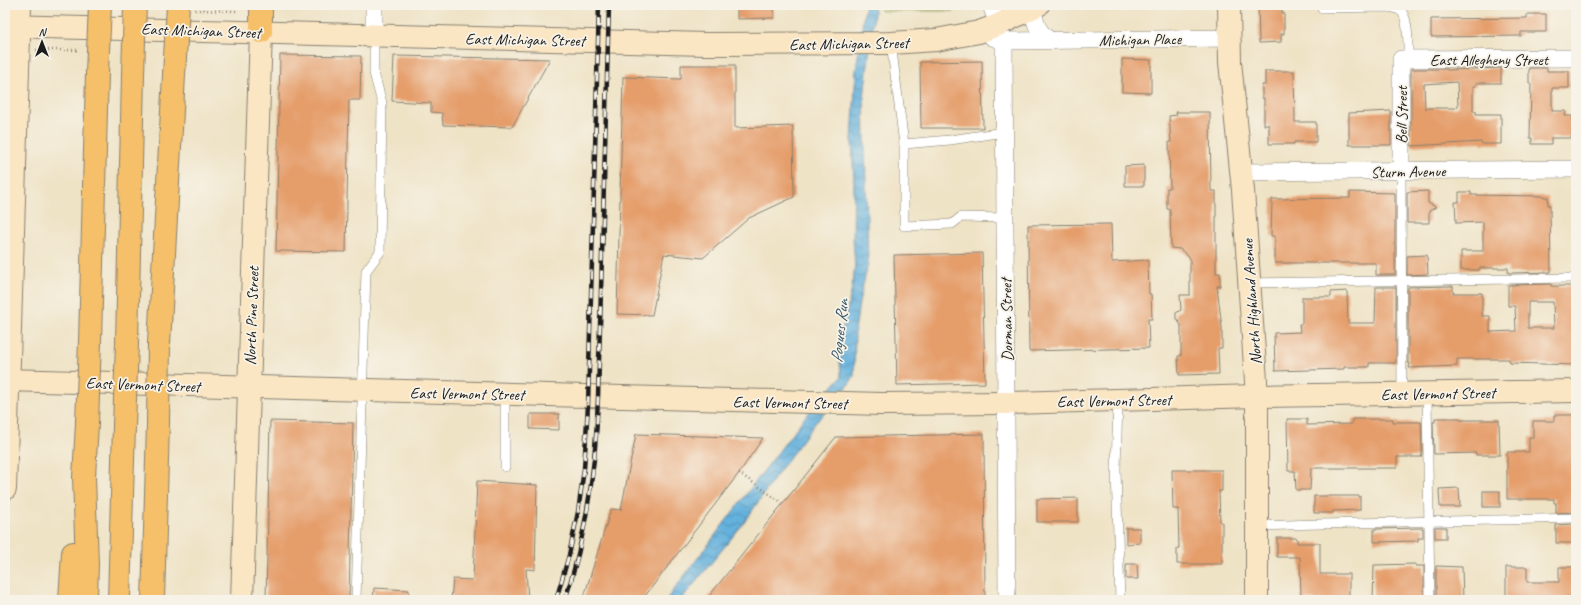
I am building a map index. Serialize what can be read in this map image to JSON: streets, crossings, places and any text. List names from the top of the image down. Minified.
{"streets":{"street":["East Michigan Street","Michigan Place","East Allegheny Street","Bell Street","Sturm Avenue","North Highland Avenue","North Pine Street","Dorman Street","East Vermont Street"]},"crossings":[["East Michigan Street","Michigan Place"],["East Michigan Street","North Pine Street"],["East Michigan Street","Dorman Street"],["Michigan Place","North Highland Avenue"],["Michigan Place","Dorman Street"],["East Allegheny Street","Bell Street"],["Bell Street","Sturm Avenue"],["Sturm Avenue","North Highland Avenue"],["North Highland Avenue","East Vermont Street"],["North Pine Street","East Vermont Street"],["Dorman Street","East Vermont Street"]],"water":["Pogues Run"],"north":"top"}
